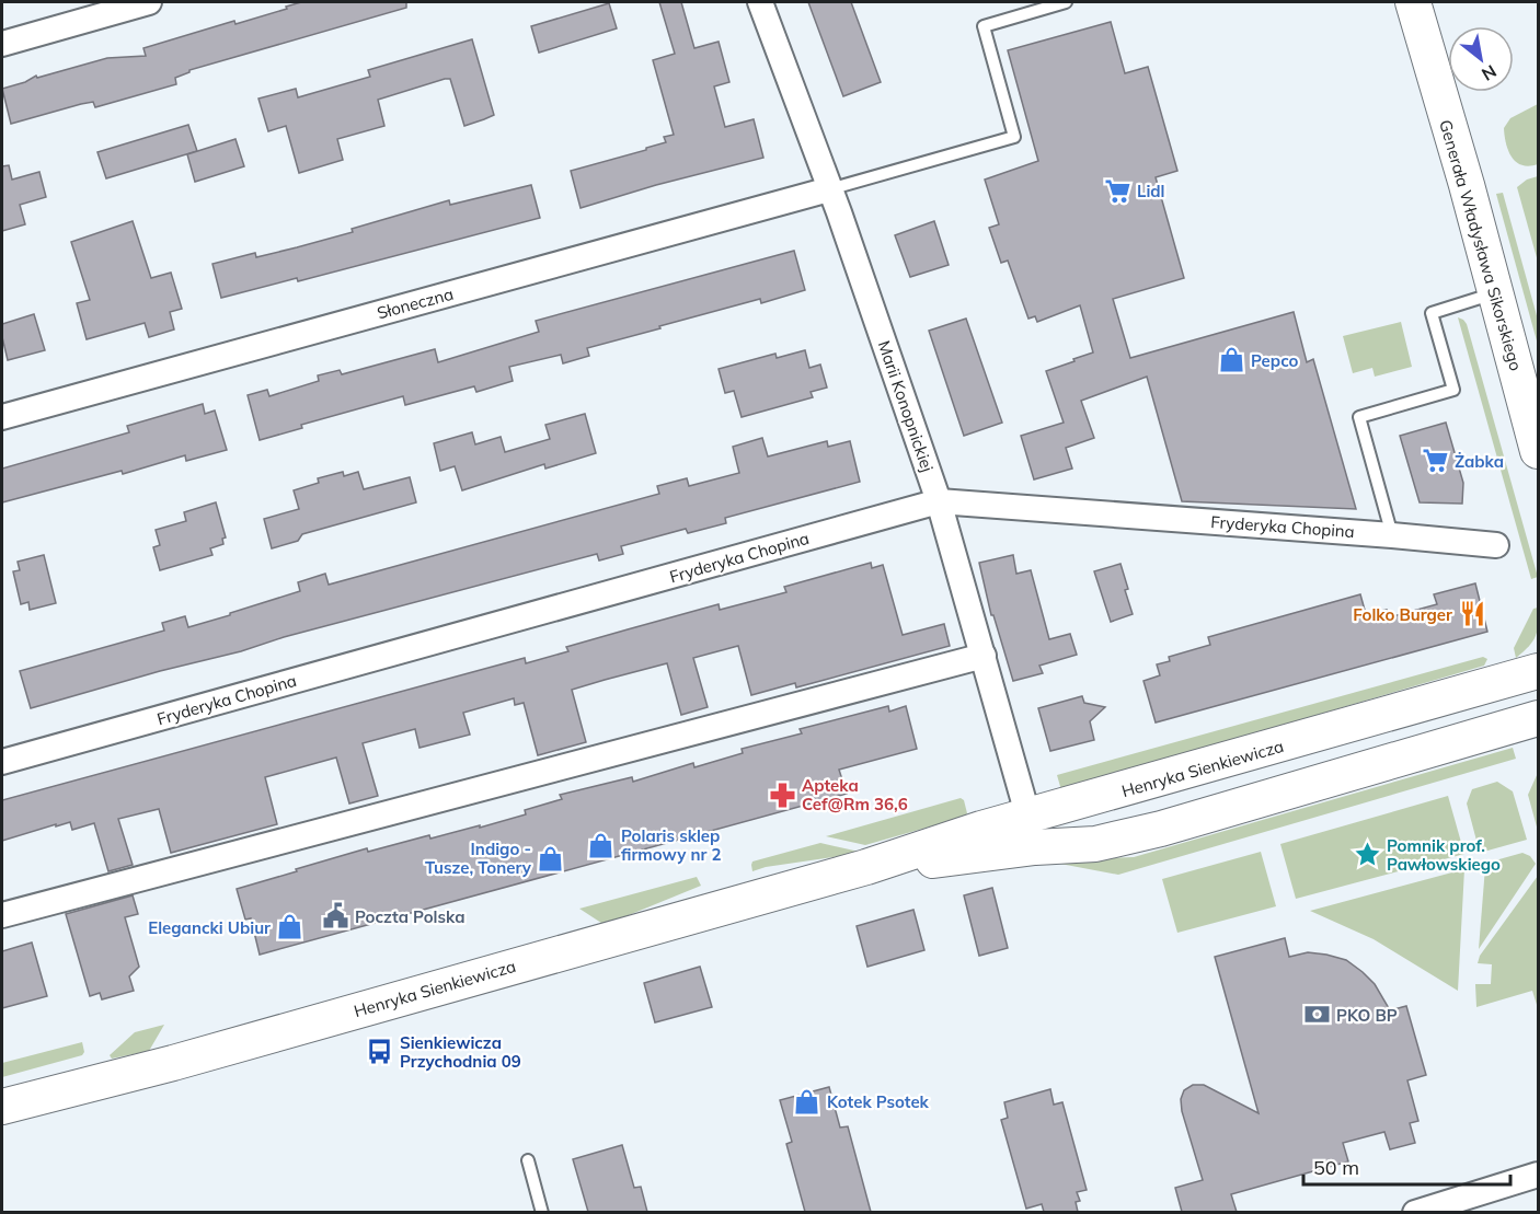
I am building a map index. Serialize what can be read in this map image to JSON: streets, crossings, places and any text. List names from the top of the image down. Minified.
{"streets":{"street":["Generała Władysława Sikorskiego","Słoneczna","Marii Konopnickiej","Fryderyka Chopina","Henryka Sienkiewicza"]},"crossings":[["Słoneczna","Marii Konopnickiej"],["Marii Konopnickiej","Fryderyka Chopina"],["Marii Konopnickiej","Henryka Sienkiewicza"]],"places":{"supermarket":["Lidl","Żabka"],"shop":["Pepco","Polaris sklep firmowy nr 2","Indigo - Tusze, Tonery","Elegancki Ubiur","Kotek Psotek"],"restaurant":["Folko Burger"],"pharmacy":["Apteka Cef@Rm 36,6"],"place":["Pomnik prof. Pawłowskiego"],"public building":["Poczta Polska"],"bank":["PKO BP"],"bus stop":["Sienkiewicza Przychodnia 09"]},"scale_bar":"50 m","north":"bottom right"}
